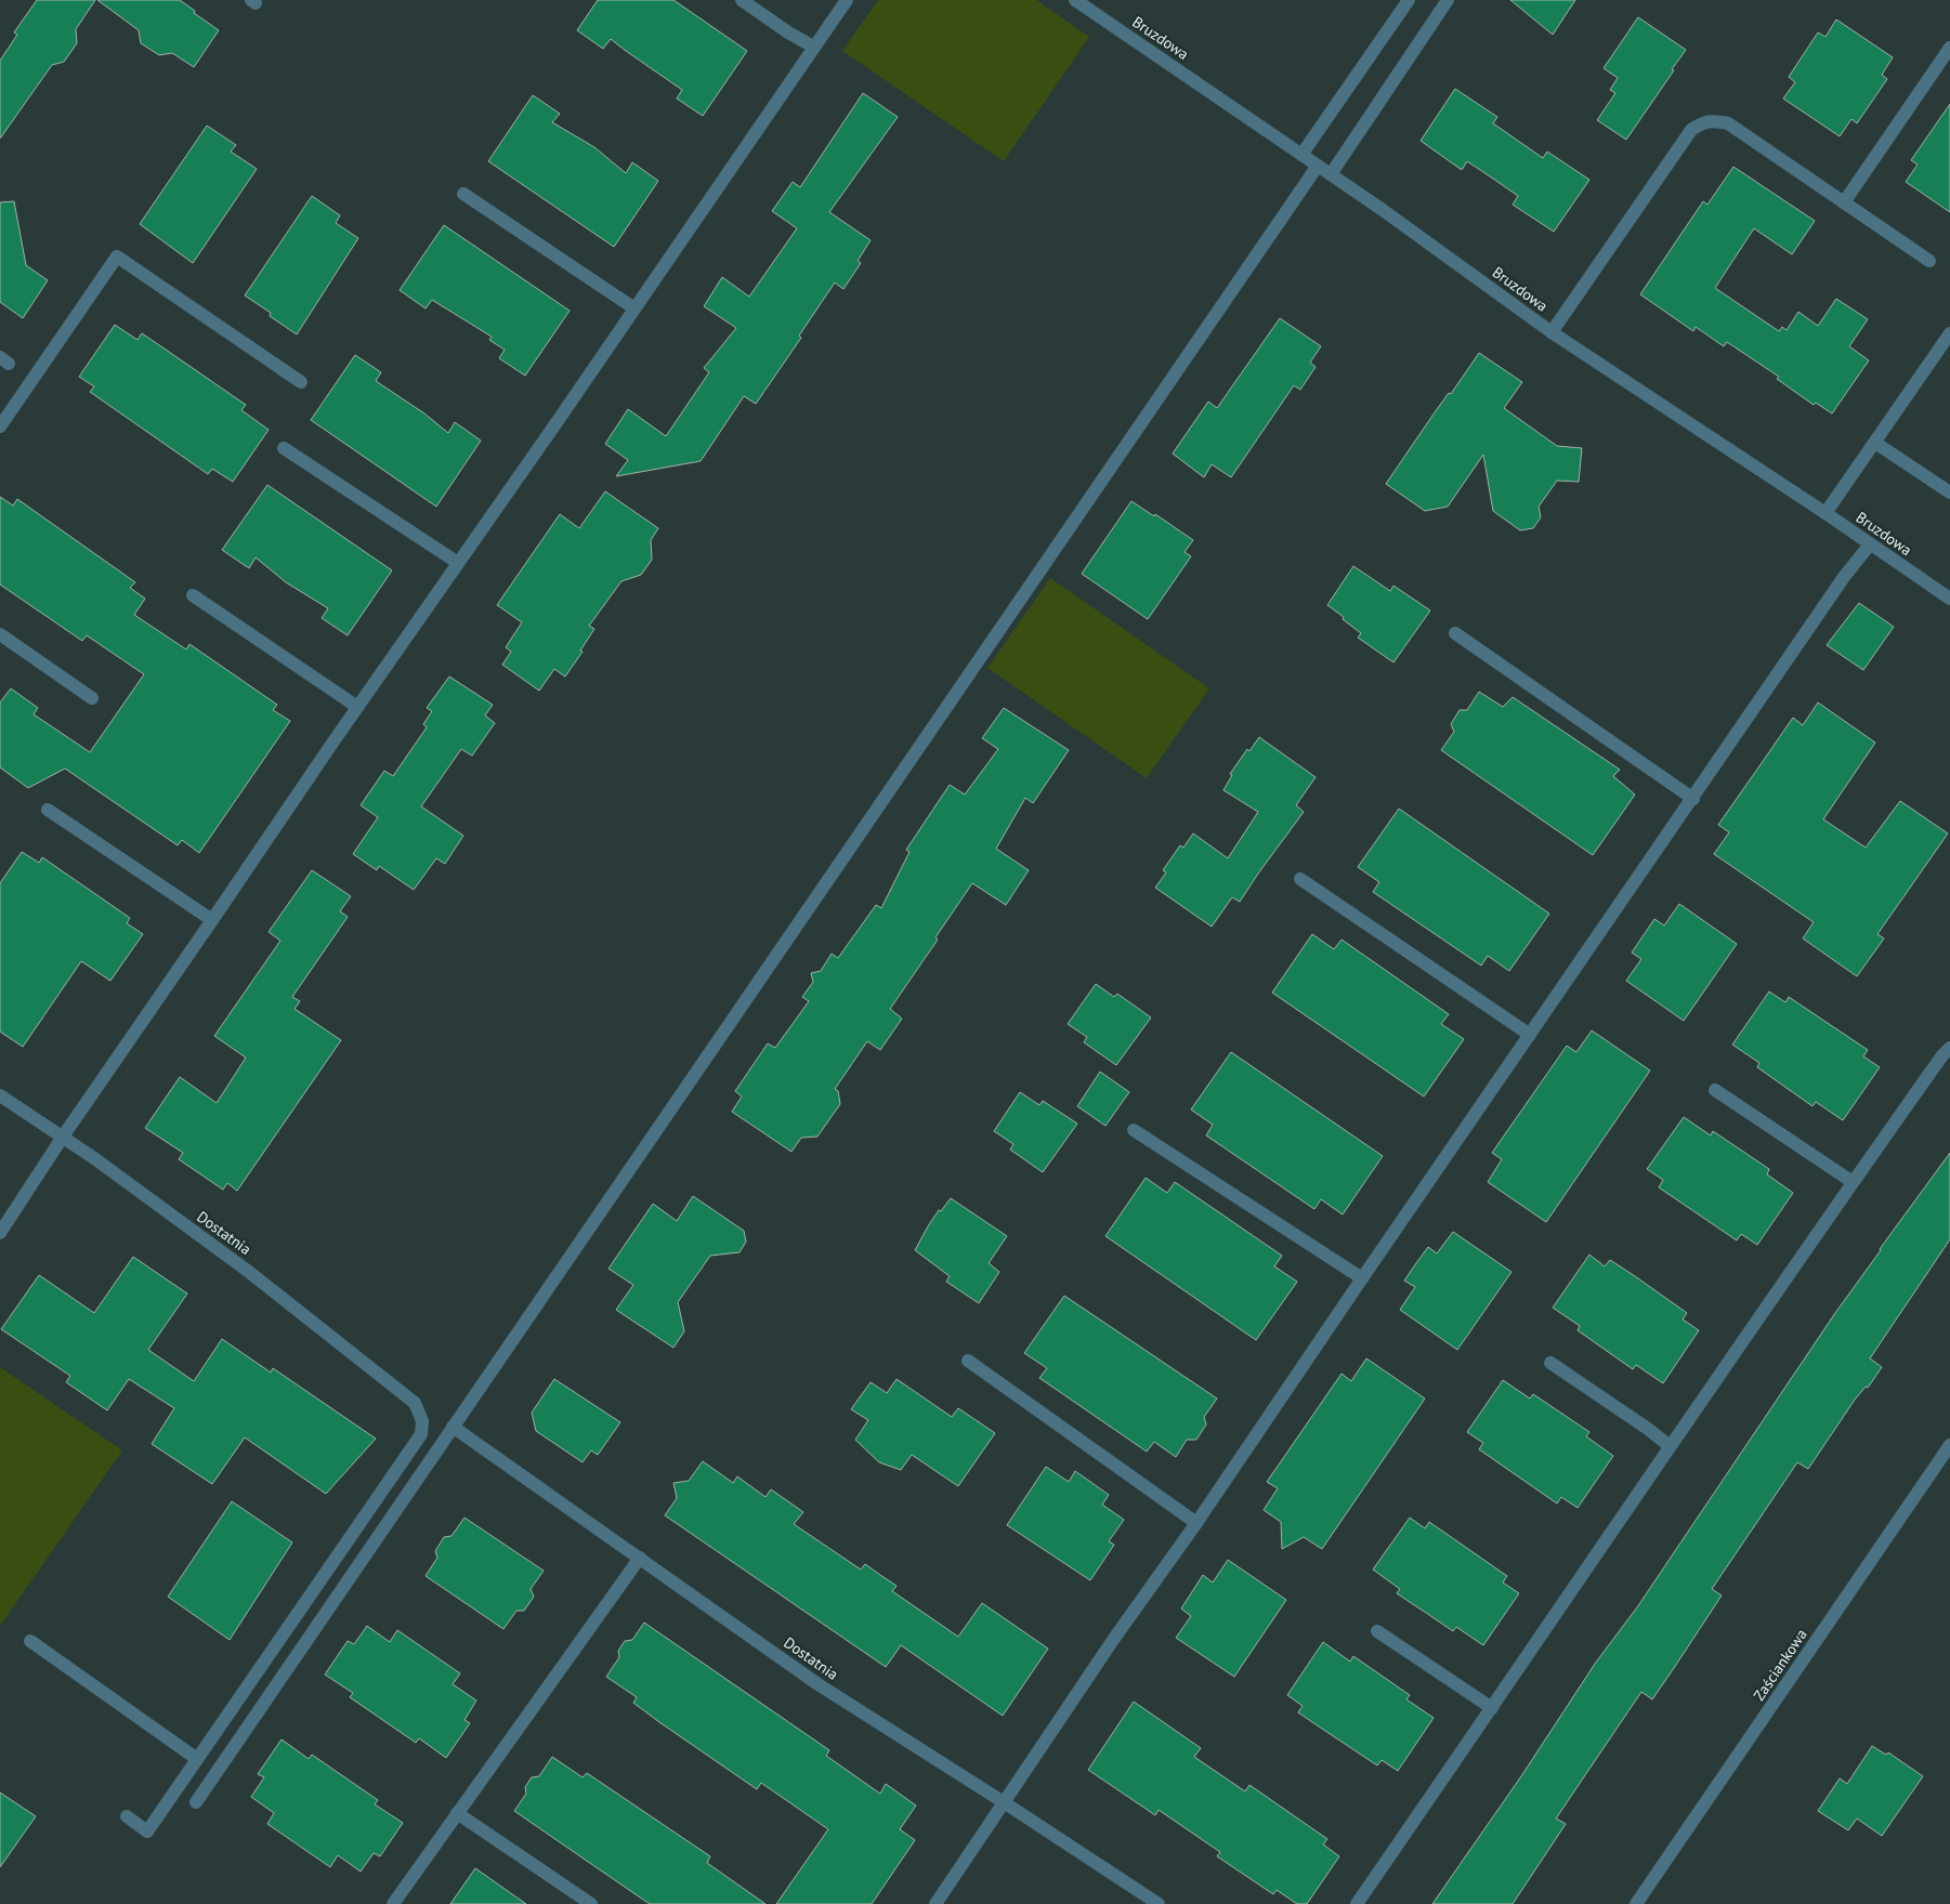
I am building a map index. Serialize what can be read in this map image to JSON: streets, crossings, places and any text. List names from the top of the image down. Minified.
{"streets":{"street":["Bruzdowa","Dostatnia","Zaściankowa"]}}
